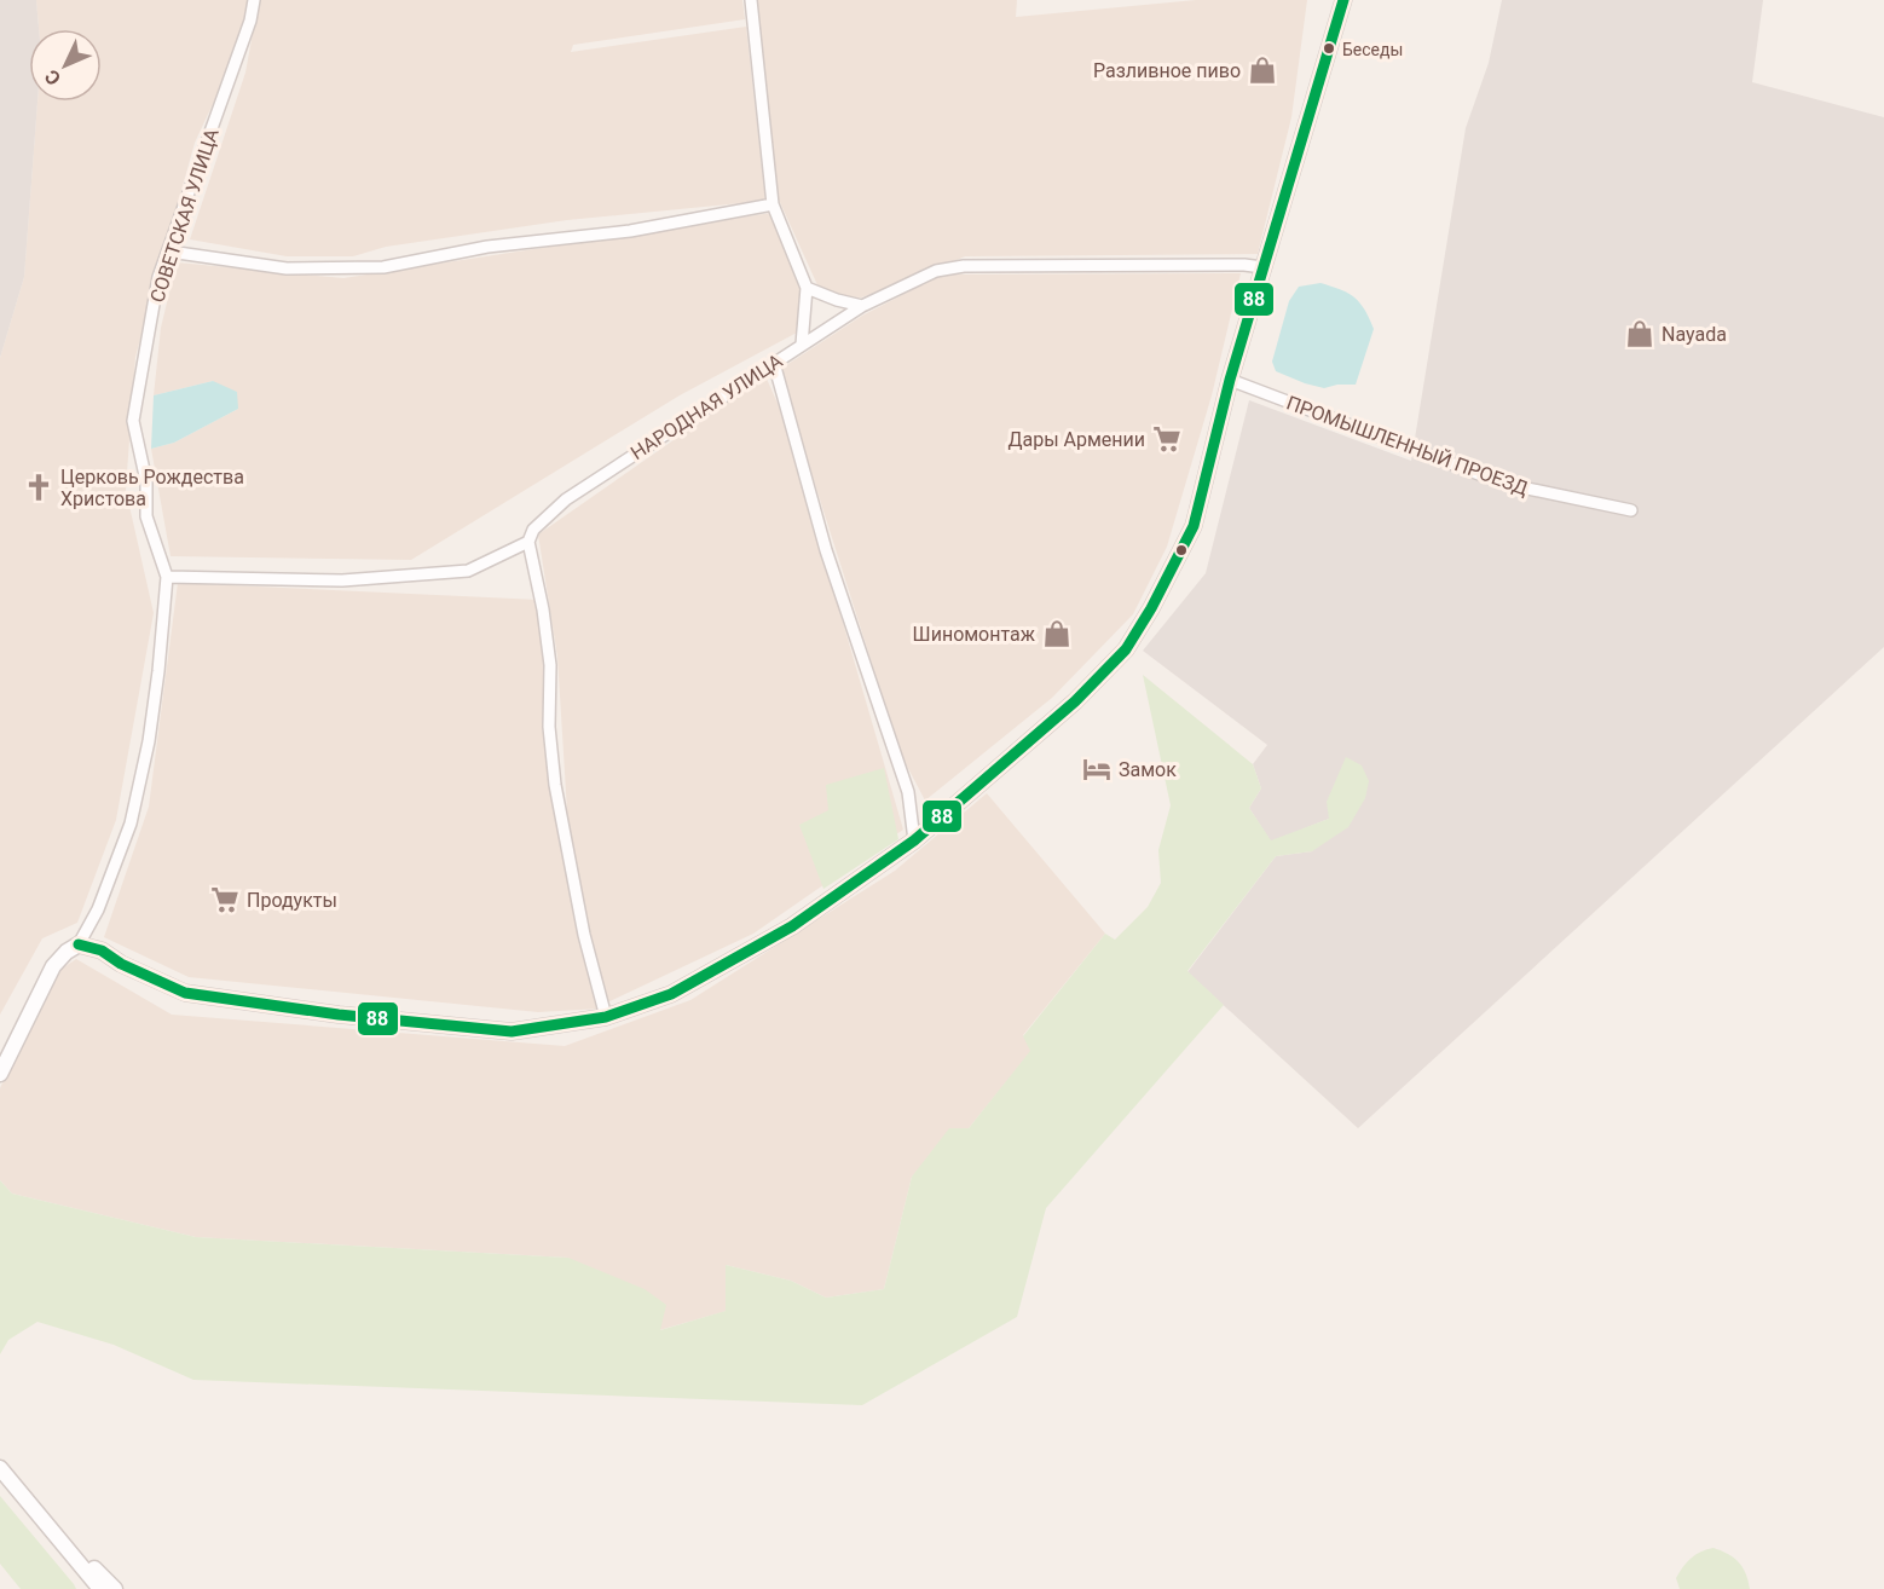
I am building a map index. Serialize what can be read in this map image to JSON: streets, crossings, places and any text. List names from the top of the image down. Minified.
{"streets":{"street":["СОВЕТСКАЯ УЛИЦА","НАРОДНАЯ УЛИЦА","ПРОМЫШЛЕННЫЙ ПРОЕЗД"]},"crossings":[["СОВЕТСКАЯ УЛИЦА","НАРОДНАЯ УЛИЦА"]],"places":{"other":["Беседы"],"shop":["Разливное пиво","Nayada","Шиномонтаж"],"supermarket":["Дары Армении","Продукты"],"church":["Церковь Рождества Христова"],"hotel":["Замок"]},"lines":["transit line 88"],"north":"bottom left"}
